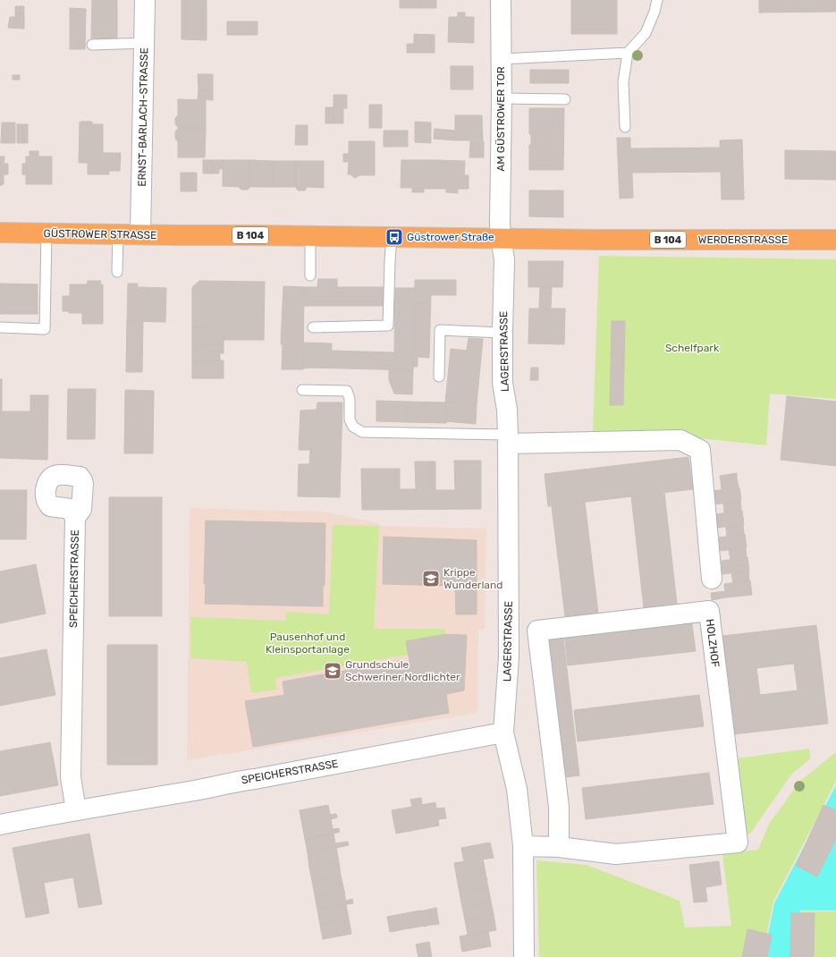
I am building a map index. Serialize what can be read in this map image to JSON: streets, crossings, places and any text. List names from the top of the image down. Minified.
{"streets":{"main road":["GÜSTROWER STRASSE","B 104","WERDERSTRASSE"],"street":["ERNST-BARLACH-STRASSE","AM GÜSTROWER TOR","LAGERSTRASSE","SPEICHERSTRASSE","HOLZHOF"]},"crossings":[["ERNST-BARLACH-STRASSE","GÜSTROWER STRASSE"],["AM GÜSTROWER TOR","GÜSTROWER STRASSE"],["AM GÜSTROWER TOR","WERDERSTRASSE"],["AM GÜSTROWER TOR","LAGERSTRASSE"],["GÜSTROWER STRASSE","WERDERSTRASSE"],["GÜSTROWER STRASSE","LAGERSTRASSE"],["WERDERSTRASSE","LAGERSTRASSE"],["LAGERSTRASSE","SPEICHERSTRASSE"],["LAGERSTRASSE","HOLZHOF"]],"parks":["Schelfpark","Pausenhof und Kleinsportanlage"],"places":{"bus stop":["Güstrower Straße"],"school or university":["Krippe Wunderland","Grundschule Schweriner Nordlichter"]}}
